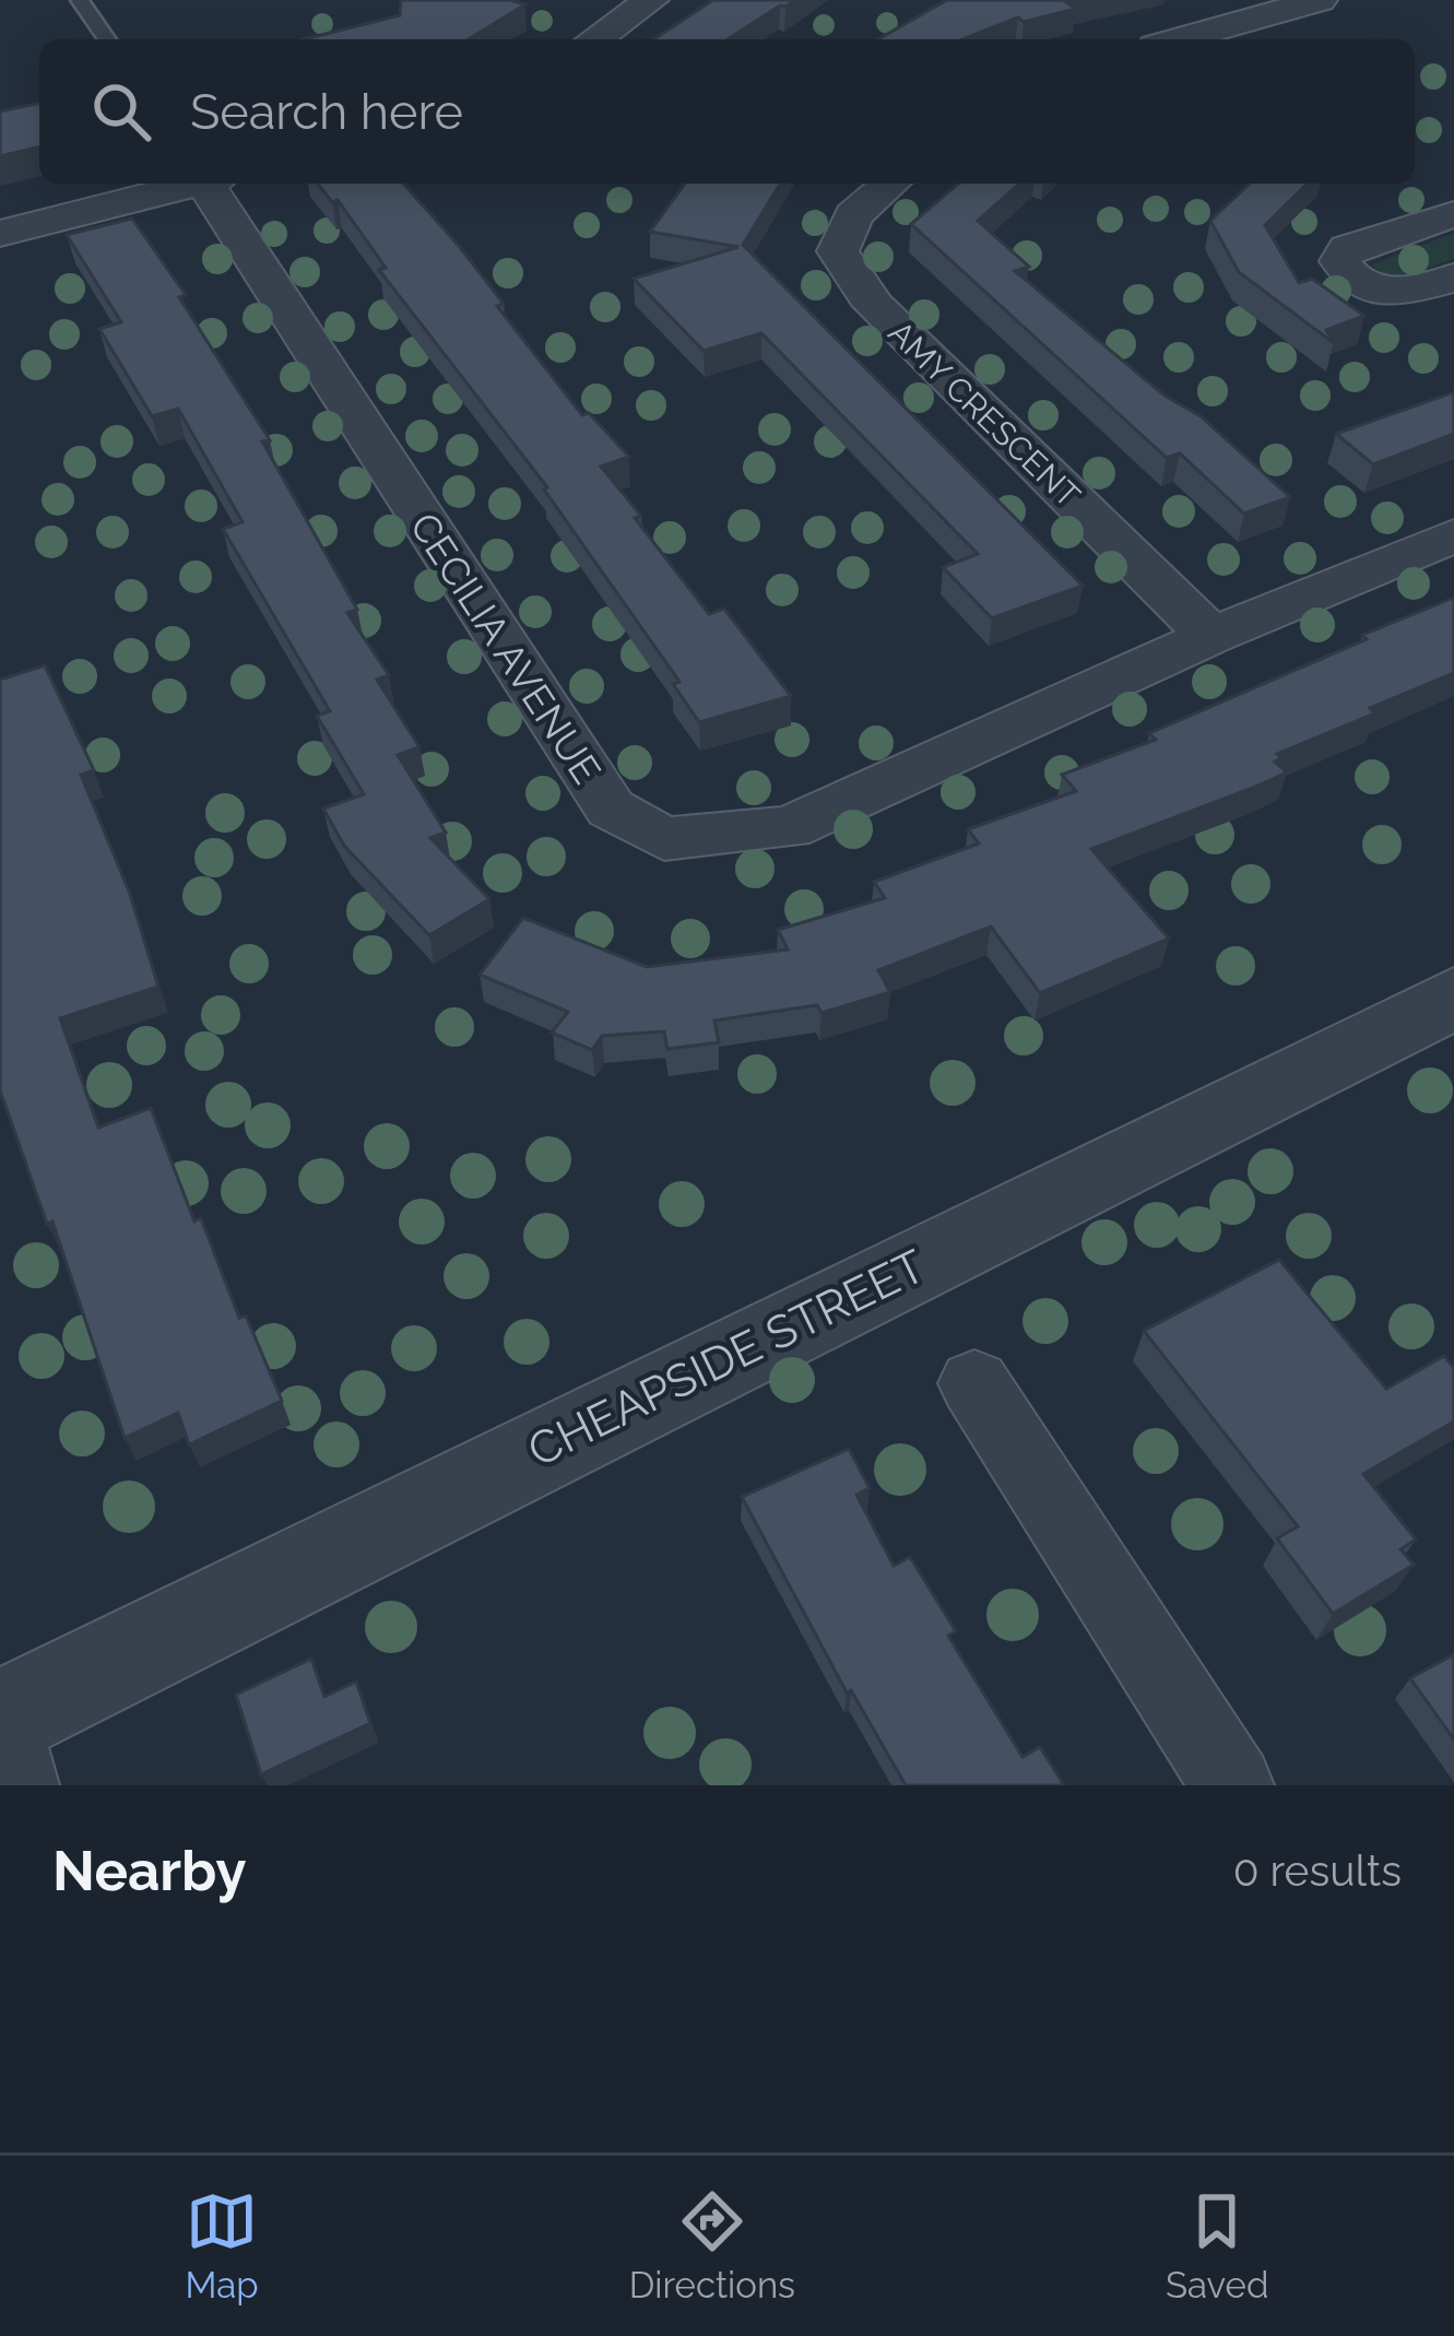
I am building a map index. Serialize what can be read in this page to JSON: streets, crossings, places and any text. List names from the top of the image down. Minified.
{"streets":{"street":["AMY CRESCENT","CECILIA AVENUE","CHEAPSIDE STREET"]},"crossings":[["AMY CRESCENT","CECILIA AVENUE"]],"page":{"search":"Search here","heading":["Nearby","0 results"],"nav":["Map","Directions","Saved"]}}
